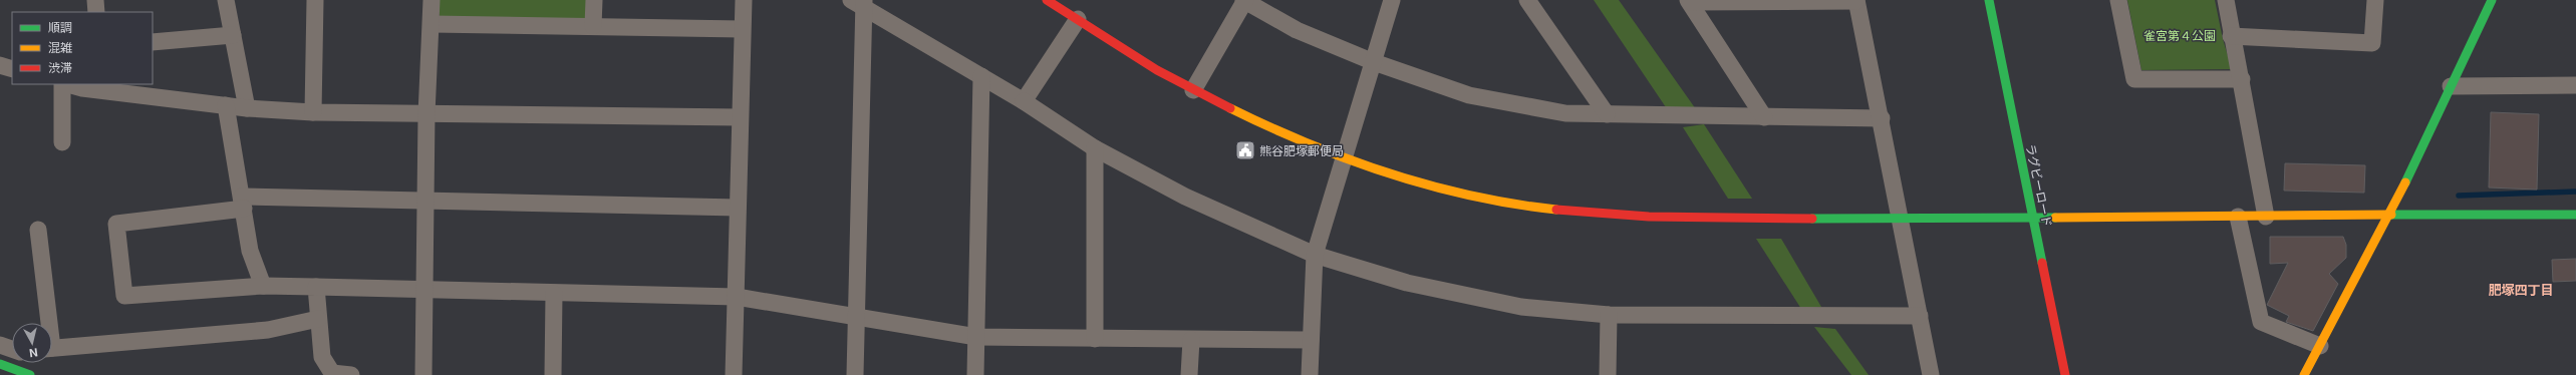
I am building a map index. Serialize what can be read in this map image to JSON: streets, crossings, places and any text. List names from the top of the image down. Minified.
{"streets":{"main road":["ラグビーロード"]},"districts":["肥塚四丁目"],"parks":["雀宮第４公園"],"places":{"public building":["熊谷肥塚郵便局"]},"legend":["順調","混雑","渋滞"],"north":"bottom"}
